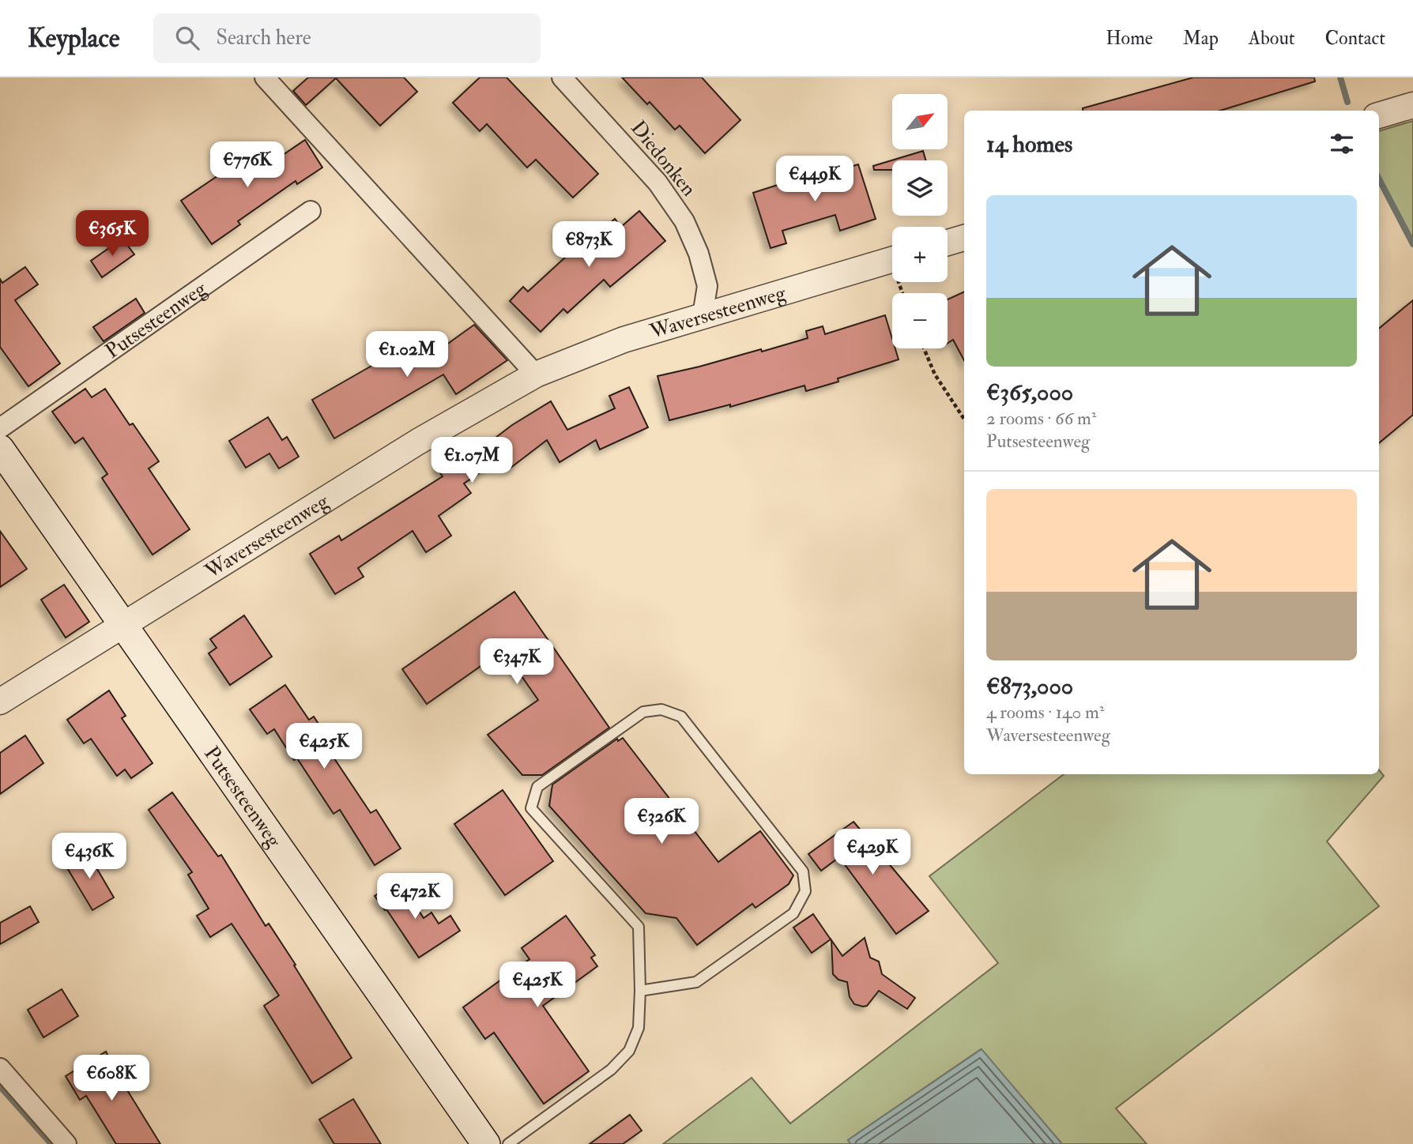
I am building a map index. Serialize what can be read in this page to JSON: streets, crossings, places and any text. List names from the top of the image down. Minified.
{"streets":{"main road":["Putsesteenweg"],"street":["Diedonken","Waversesteenweg"]},"crossings":[["Diedonken","Waversesteenweg"],["Waversesteenweg","Putsesteenweg"]],"north":"top right","page":{"header":"Keyplace","search":"Search here","nav":["Home","Map","About","Contact"],"map_buttons":["+","−"],"heading":"14 homes","price":["€776K","€449K","€365K","€873K","€1.02M","€1.07M","€347K","€425K","€326K","€429K","€436K","€472K","€425K","€608K"],"list":[{"name":"€365,000","note":"2 rooms · 66 m² · Putsesteenweg"},{"name":"€873,000","note":"4 rooms · 140 m² · Waversesteenweg"}]}}
